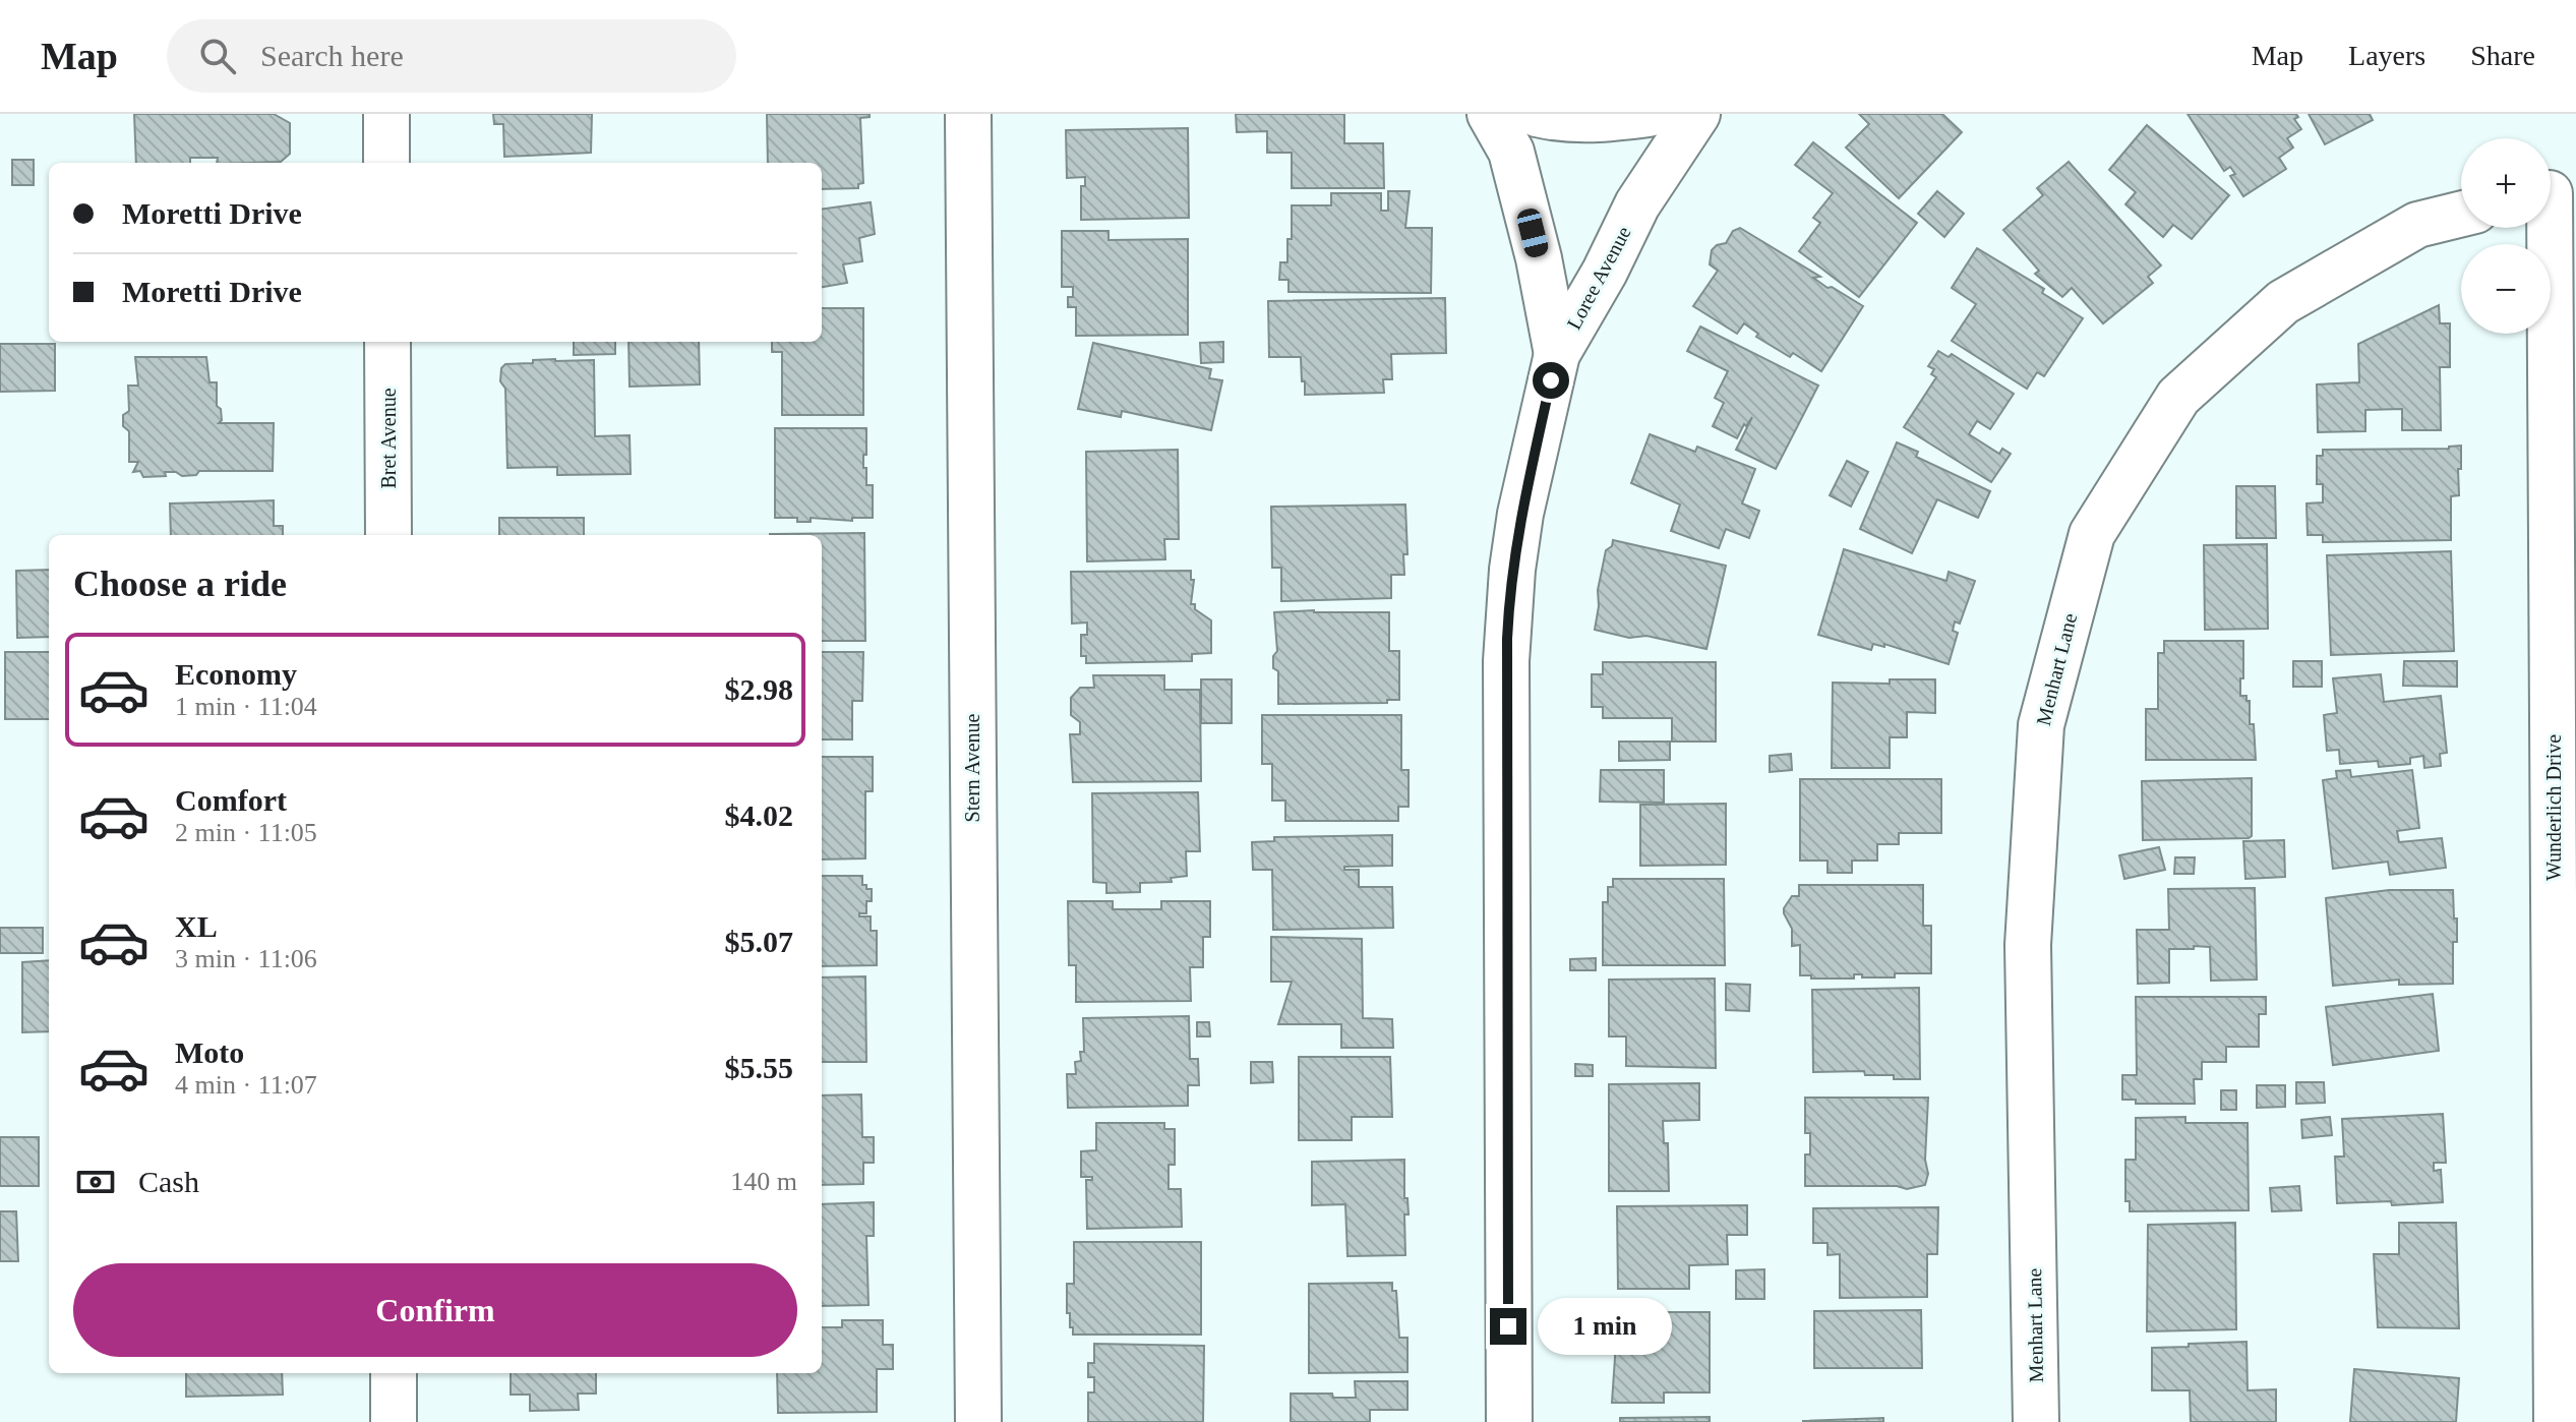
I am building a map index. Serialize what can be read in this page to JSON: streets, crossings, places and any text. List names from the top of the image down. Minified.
{"streets":{"street":["Loree Avenue","Bret Avenue","Menhart Lane","Stern Avenue","Wunderlich Drive"]},"page":{"header":"Map","search":"Search here","nav":["Map","Layers","Share"],"map_buttons":["+","−"],"banner":["Moretti Drive","Moretti Drive"],"heading":"Choose a ride","list":[{"name":"Economy","note":"1 min · 11:04","value":"$2.98"},{"name":"Comfort","note":"2 min · 11:05","value":"$4.02"},{"name":"XL","note":"3 min · 11:06","value":"$5.07"},{"name":"Moto","note":"4 min · 11:07","value":"$5.55"}],"pay":["Cash","140 m"],"buttons":"Confirm","bubble":"1 min"}}
